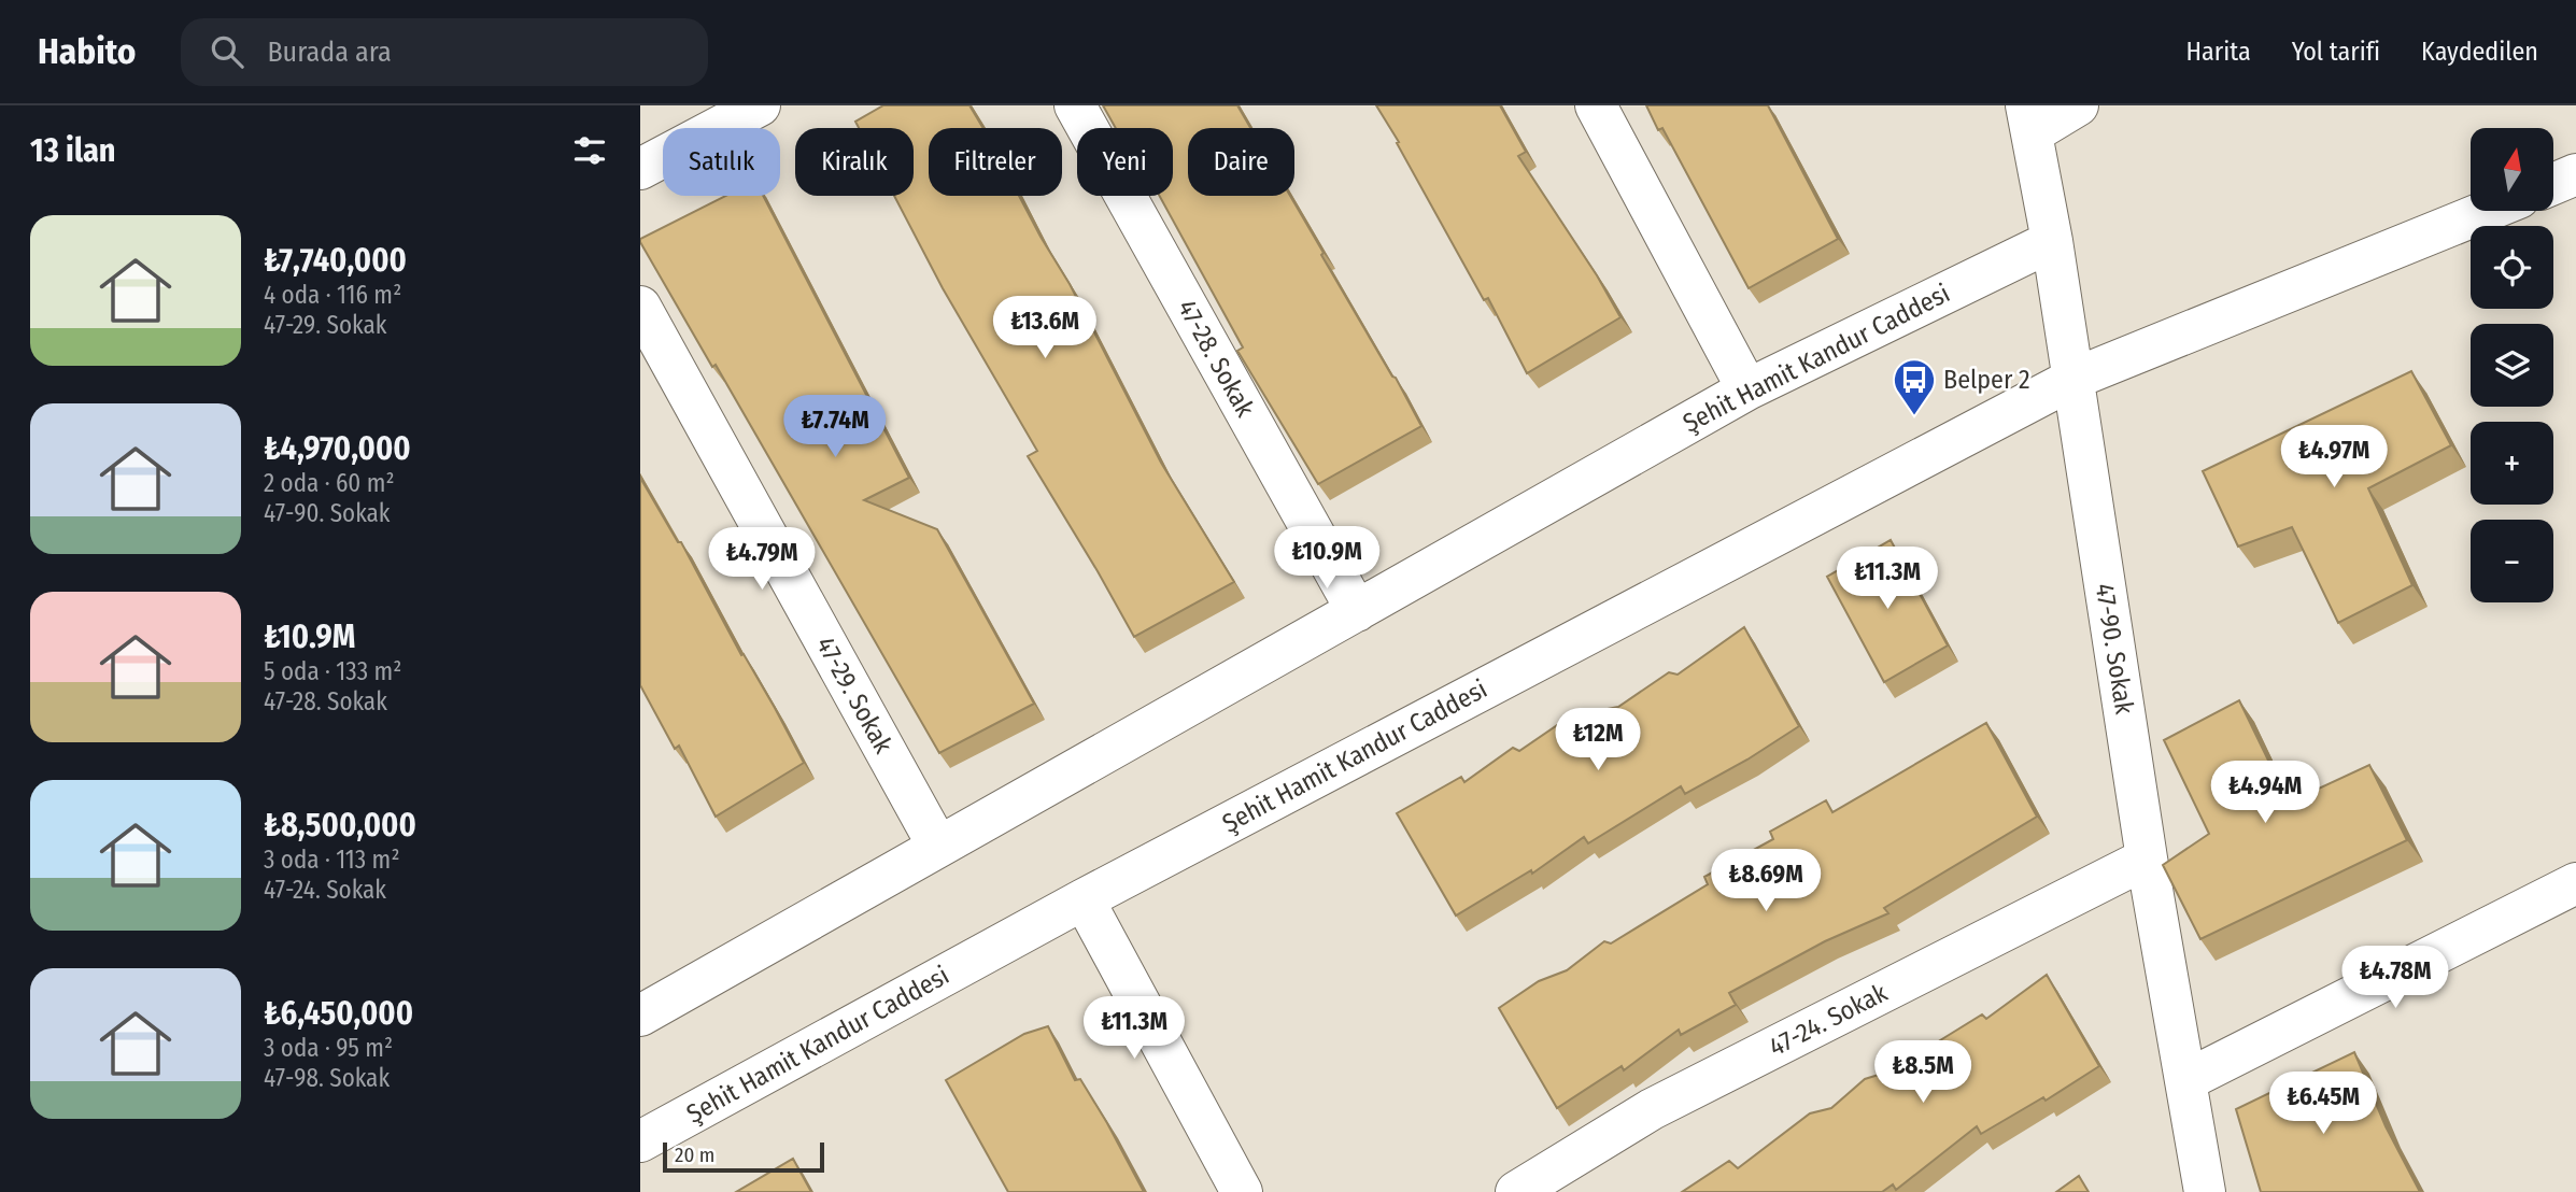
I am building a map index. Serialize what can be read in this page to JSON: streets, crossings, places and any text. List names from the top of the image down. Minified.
{"streets":{"street":["47-28. Sokak","Şehit Hamit Kandur Caddesi","47-90. Sokak","47-29. Sokak","47-24. Sokak"]},"crossings":[["47-28. Sokak","Şehit Hamit Kandur Caddesi"],["Şehit Hamit Kandur Caddesi","47-90. Sokak"],["Şehit Hamit Kandur Caddesi","47-29. Sokak"],["47-90. Sokak","47-24. Sokak"]],"places":{"bus stop":["Belper 2"]},"scale_bar":"20 m","north":"top","page":{"header":"Habito","search":"Burada ara","nav":["Harita","Yol tarifi","Kaydedilen"],"heading":"13 ilan","map_buttons":["+","−"],"chip":["Satılık","Kiralık","Filtreler","Yeni","Daire"],"list":[{"name":"₺7,740,000","note":"4 oda · 116 m² · 47-29. Sokak"},{"name":"₺4,970,000","note":"2 oda · 60 m² · 47-90. Sokak"},{"name":"₺10.9M","note":"5 oda · 133 m² · 47-28. Sokak"},{"name":"₺8,500,000","note":"3 oda · 113 m² · 47-24. Sokak"},{"name":"₺6,450,000","note":"3 oda · 95 m² · 47-98. Sokak"}],"price":["₺13.6M","₺7.74M","₺4.97M","₺10.9M","₺4.79M","₺11.3M","₺12M","₺4.94M","₺8.69M","₺4.78M","₺11.3M","₺8.5M","₺6.45M"],"scale":"20 m"}}
